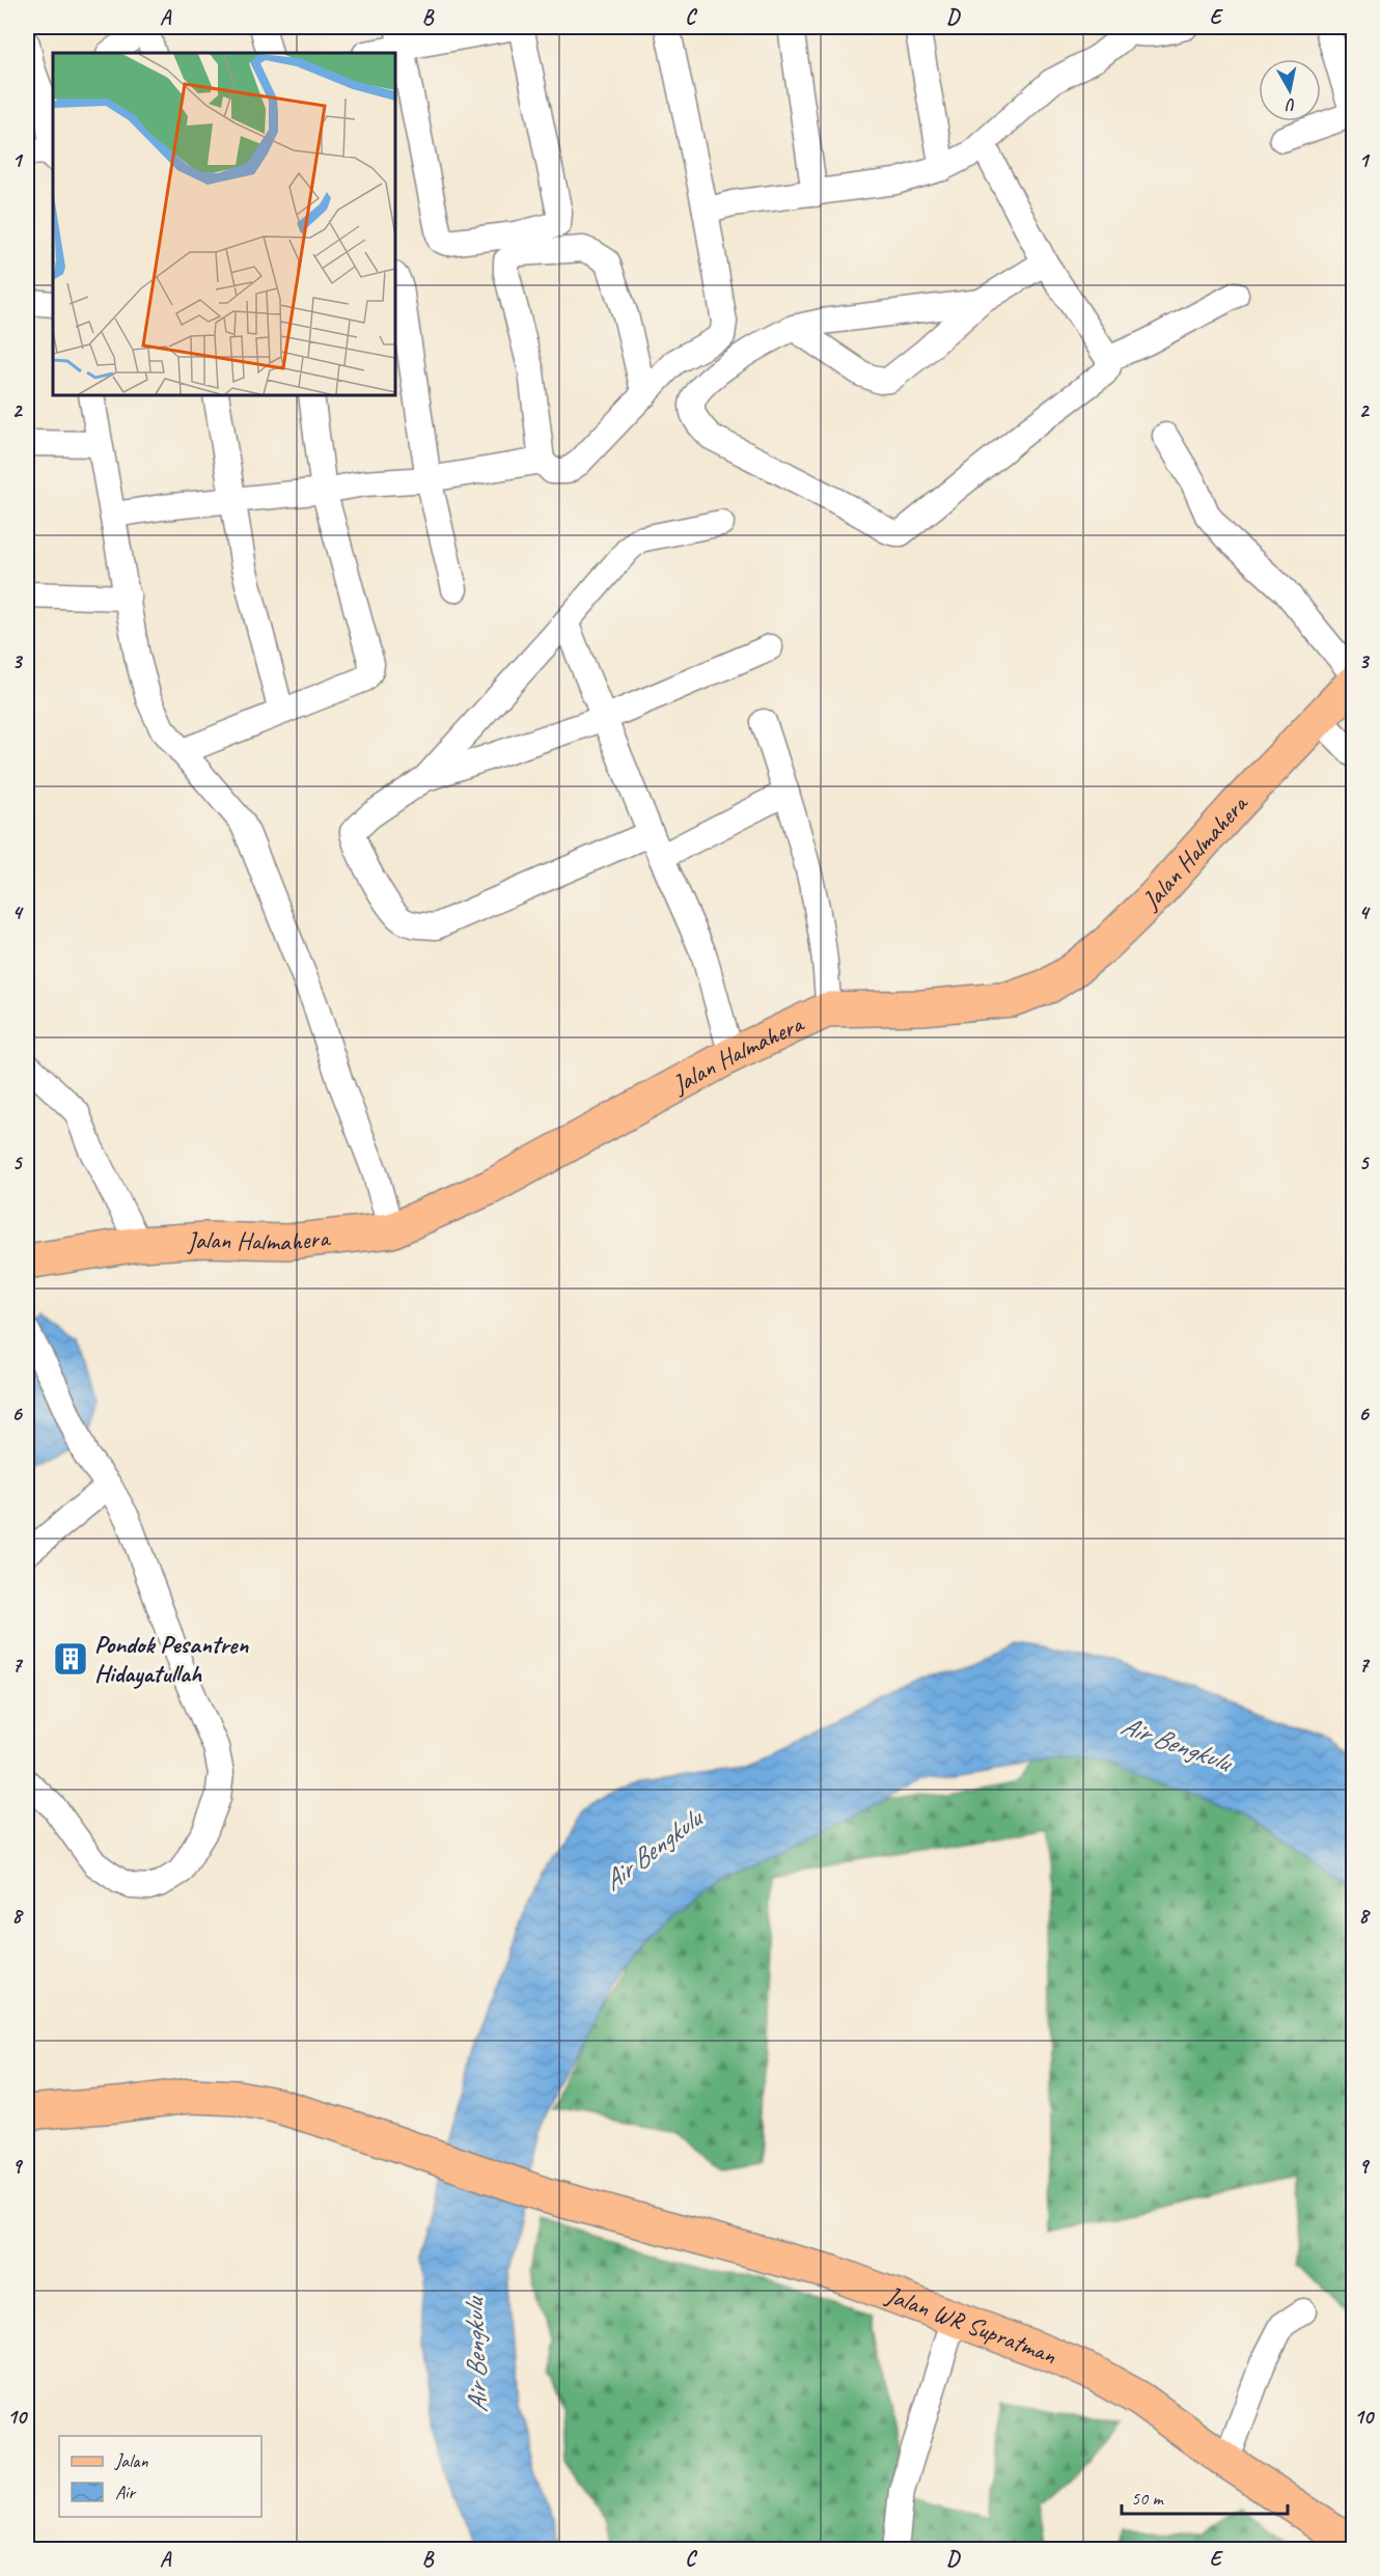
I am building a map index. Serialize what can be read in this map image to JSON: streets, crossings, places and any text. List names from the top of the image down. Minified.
{"streets":{"main road":["Jalan Halmahera","Jalan WR Supratman"]},"water":["Air Bengkulu"],"places":{"building":["Pondok Pesantren Hidayatullah"]},"legend":["Jalan","Air"],"scale_bar":"50 m","north":"bottom","grid":{"columns":["A","B","C","D","E"],"rows":["1","2","3","4","5","6","7","8","9","10"]}}
